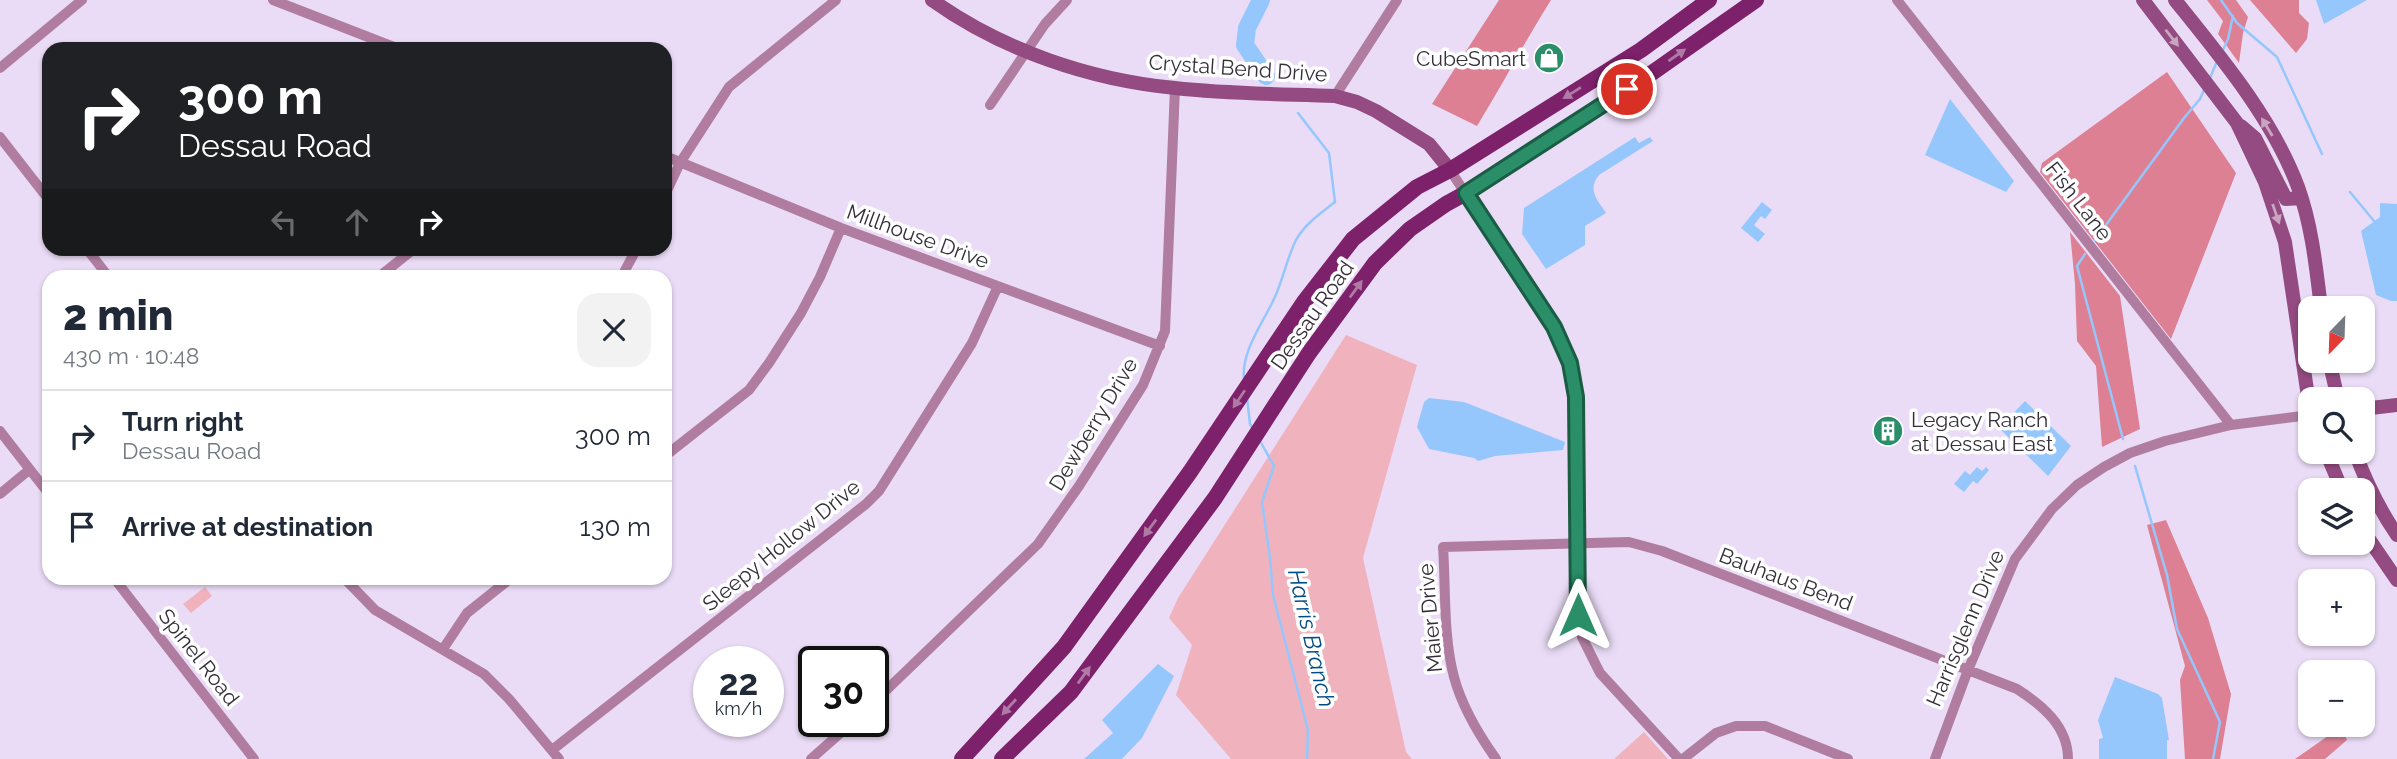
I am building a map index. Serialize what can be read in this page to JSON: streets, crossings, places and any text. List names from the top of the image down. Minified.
{"streets":{"main road":["Crystal Bend Drive","Dessau Road"],"street":["Fish Lane","Millhouse Drive","Dewberry Drive","Sleepy Hollow Drive","Bauhaus Bend","Maier Drive","Harrisglenn Drive","Spinel Road"]},"crossings":[["Crystal Bend Drive","Dessau Road"],["Crystal Bend Drive","Dewberry Drive"],["Fish Lane","Harrisglenn Drive"],["Millhouse Drive","Dewberry Drive"],["Millhouse Drive","Sleepy Hollow Drive"],["Bauhaus Bend","Maier Drive"],["Bauhaus Bend","Harrisglenn Drive"]],"water":["Harris Branch"],"places":{"shop":["CubeSmart"],"building":["Legacy Ranch at Dessau East"]},"north":"bottom left","page":{"turn":["300 m","Dessau Road"],"heading":["2 min","430 m · 10:48"],"map_buttons":["+","−"],"list":[{"name":"Turn right","note":"Dessau Road","value":"300 m"},{"name":"Arrive at destination","value":"130 m"}],"speed":"22 km/h","limit":"30"}}
